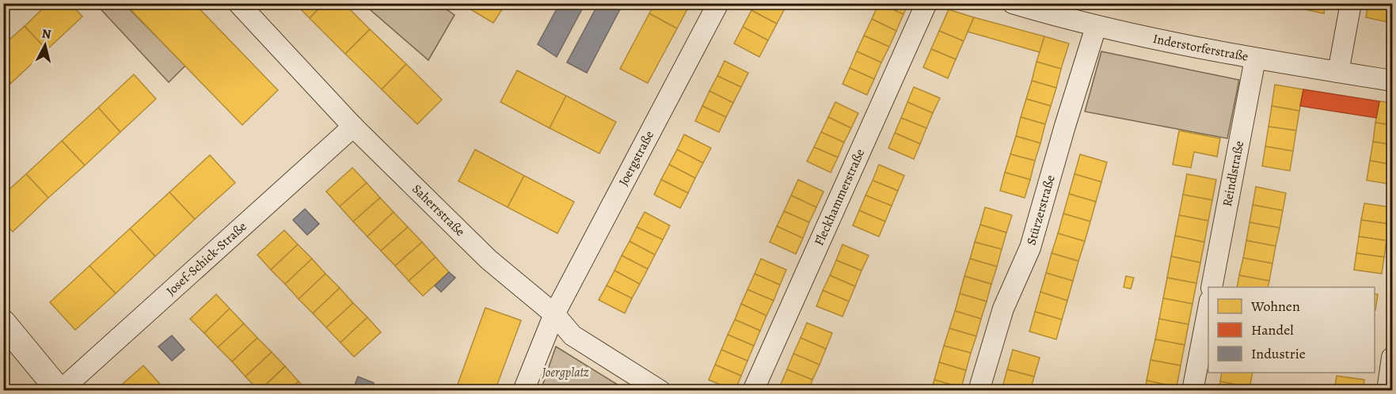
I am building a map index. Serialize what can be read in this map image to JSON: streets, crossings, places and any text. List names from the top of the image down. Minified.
{"streets":{"street":["Inderstorferstraße","Joergstraße","Reindlstraße","Fleckhammerstraße","Stürzerstraße","Saherrstraße","Josef-Schick-Straße"]},"crossings":[["Inderstorferstraße","Reindlstraße"],["Inderstorferstraße","Stürzerstraße"],["Joergstraße","Saherrstraße"],["Saherrstraße","Josef-Schick-Straße"]],"parks":["Joergplatz"],"legend":["Wohnen","Handel","Industrie"],"north":"top"}
